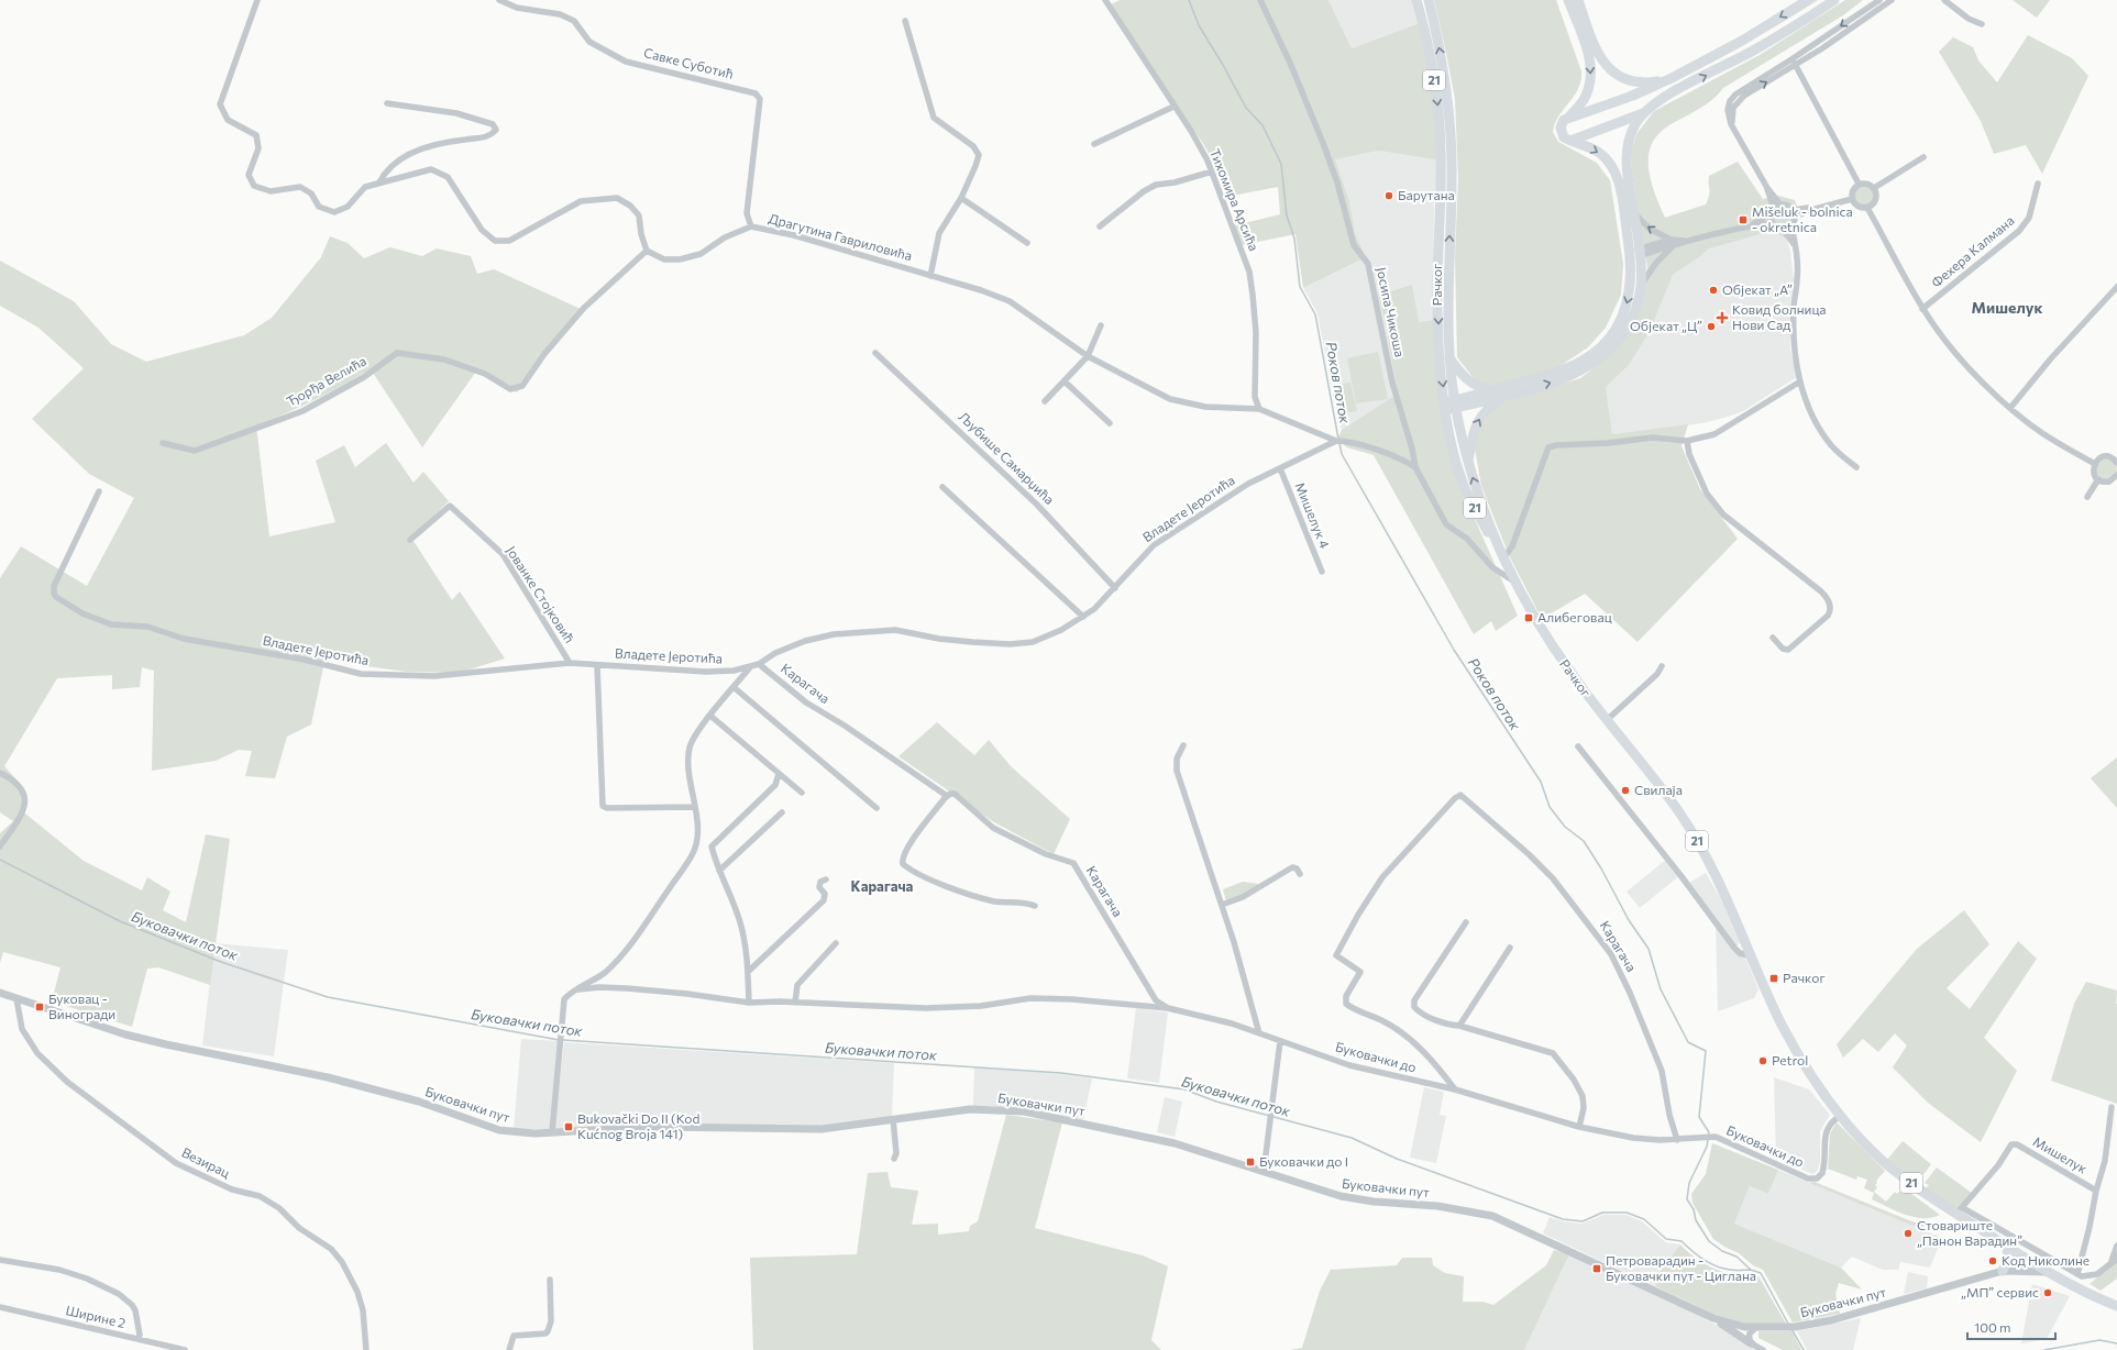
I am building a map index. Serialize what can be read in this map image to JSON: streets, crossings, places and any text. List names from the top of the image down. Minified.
{"streets":{"main road":["21","Рачког"],"street":["Савке Суботић","Тихомира Арсића","Драгутина Гавриловића","Фехера Калмана","Јосипа Чикоша","Ђорђа Велића","Љубише Самарџића","Владете Јеротића","Мишелук 4","Јованке Стојковић","Карагача","Буковачки до","Буковачки пут","Мишелук","Везирац","Ширине 2"]},"crossings":[["Савке Суботић","Драгутина Гавриловића"],["Тихомира Арсића","Драгутина Гавриловића"],["Драгутина Гавриловића","Јосипа Чикоша"],["Драгутина Гавриловића","Ђорђа Велића"],["Драгутина Гавриловића","Владете Јеротића"],["Рачког","Јосипа Чикоша"],["Рачког","Буковачки до"],["Рачког","Буковачки пут"],["Рачког","Мишелук"],["Љубише Самарџића","Владете Јеротића"],["Владете Јеротића","Мишелук 4"],["Владете Јеротића","Јованке Стојковић"],["Владете Јеротића","Карагача"],["Карагача","Буковачки до"],["Буковачки пут","Везирац"]],"districts":["Мишелук","Карагача"],"water":["Роков поток","Буковачки поток"],"places":{"other":["Барутана","Објекат „А”","Објекат „Ц”","Свилаја","Petrol","Стовариште „Панон Варадин”","Код Николине","„МП” сервис"],"transit":["Mišeluk - bolnica - okretnica","Алибеговац","Рачког","Буковац - Виногради","Bukovački Do II (Kod Kućnog Broja 141)","Буковачки до I","Петроварадин - Буковачки пут - Циглана"],"health":["Ковид болница Нови Сад"]},"scale_bar":"100 m"}
